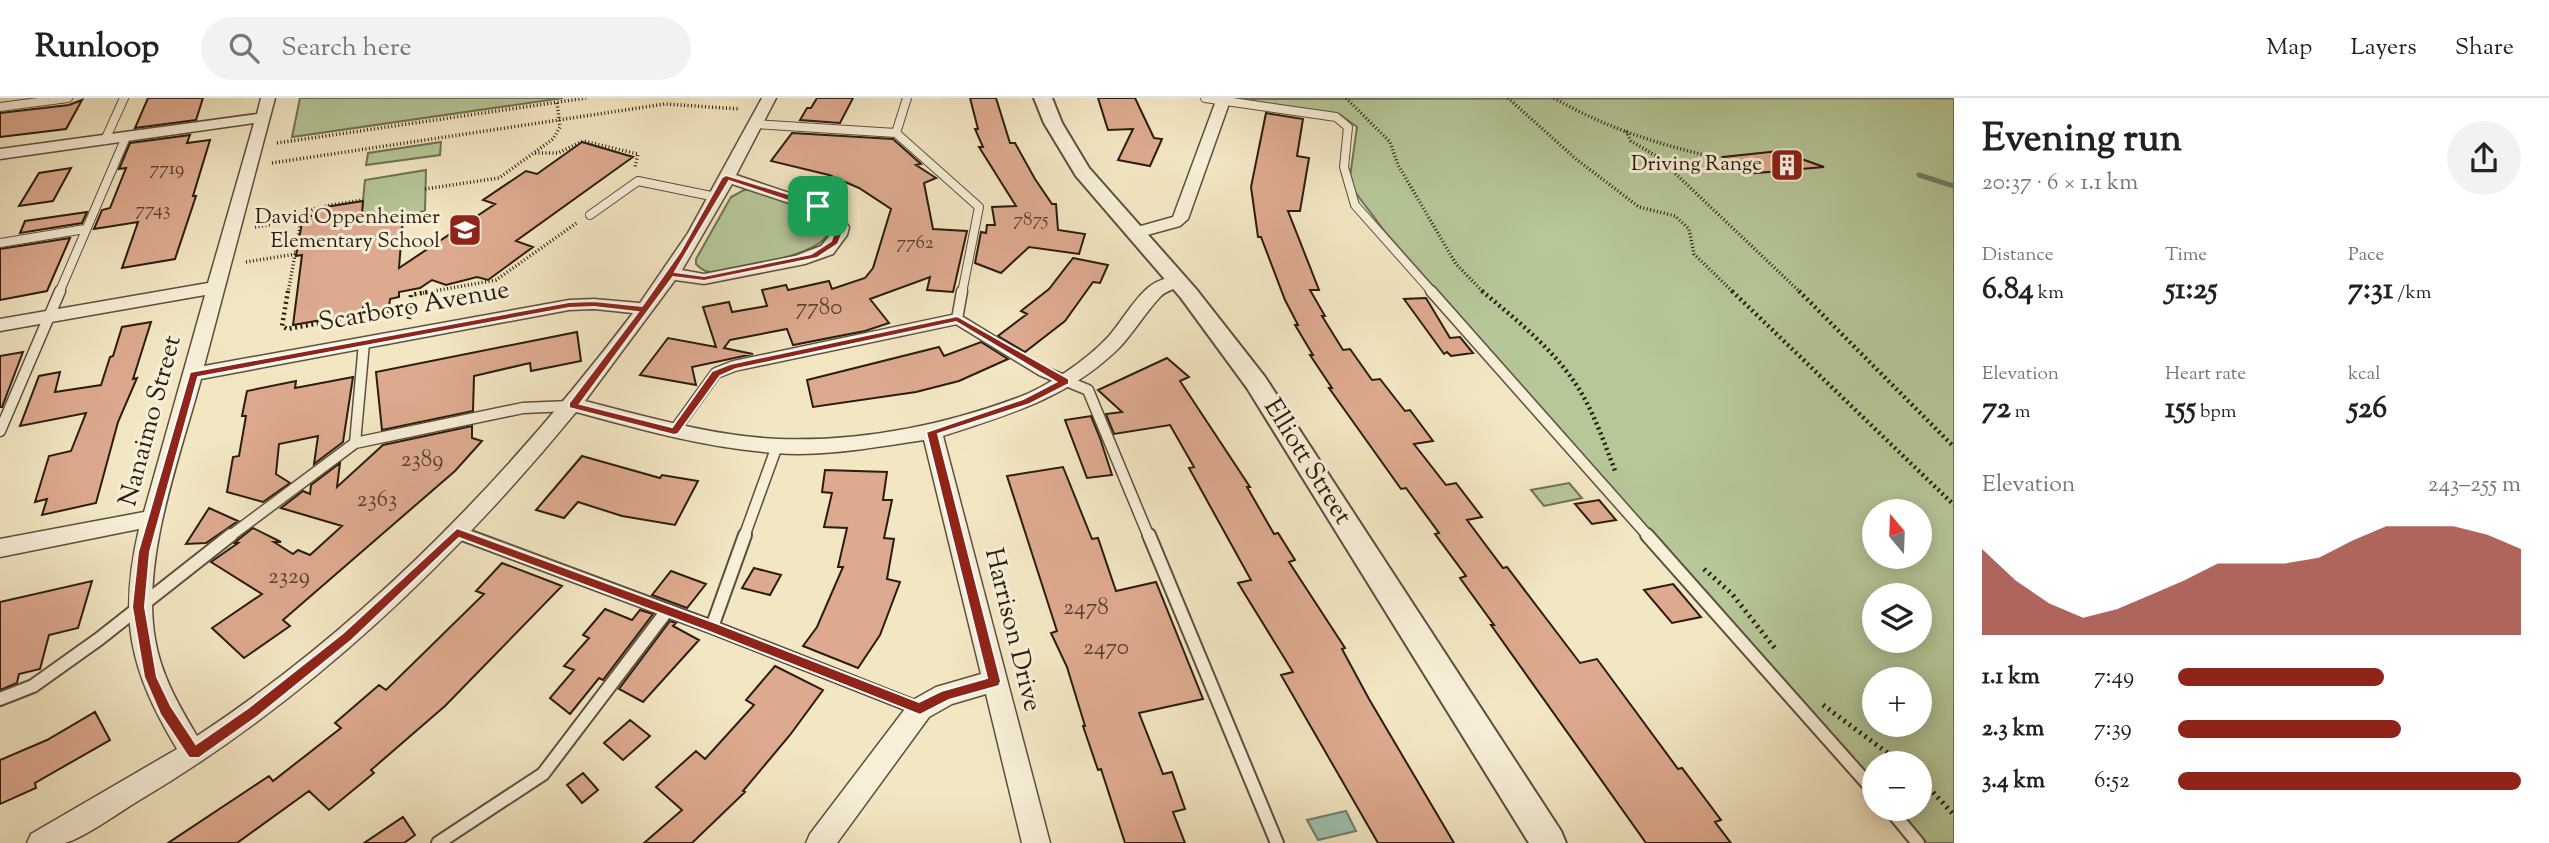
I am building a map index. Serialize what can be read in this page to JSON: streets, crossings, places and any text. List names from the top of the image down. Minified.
{"streets":{"street":["Scarboro Avenue","Nanaimo Street","Elliott Street","Harrison Drive"]},"crossings":[["Scarboro Avenue","Nanaimo Street"]],"places":{"building":["Driving Range"],"school or university":["David Oppenheimer Elementary School"]},"house_numbers":["7719","7743","7875","7762","7780","2389","2363","2329","2478","2470"],"north":"top","page":{"header":"Runloop","search":"Search here","nav":["Map","Layers","Share"],"heading":["Evening run","20:37 · 6 × 1.1 km"],"stats":[["Distance","6.84 km"],["Time","51:25"],["Pace","7:31 /km"],["Elevation","72 m"],["Heart rate","155 bpm"],["kcal","526"]],"chart":["Elevation","243–255 m"],"map_buttons":["+","−"],"list":[{"name":"1.1 km","note":"7:49"},{"name":"2.3 km","note":"7:39"},{"name":"3.4 km","note":"6:52"}]}}
